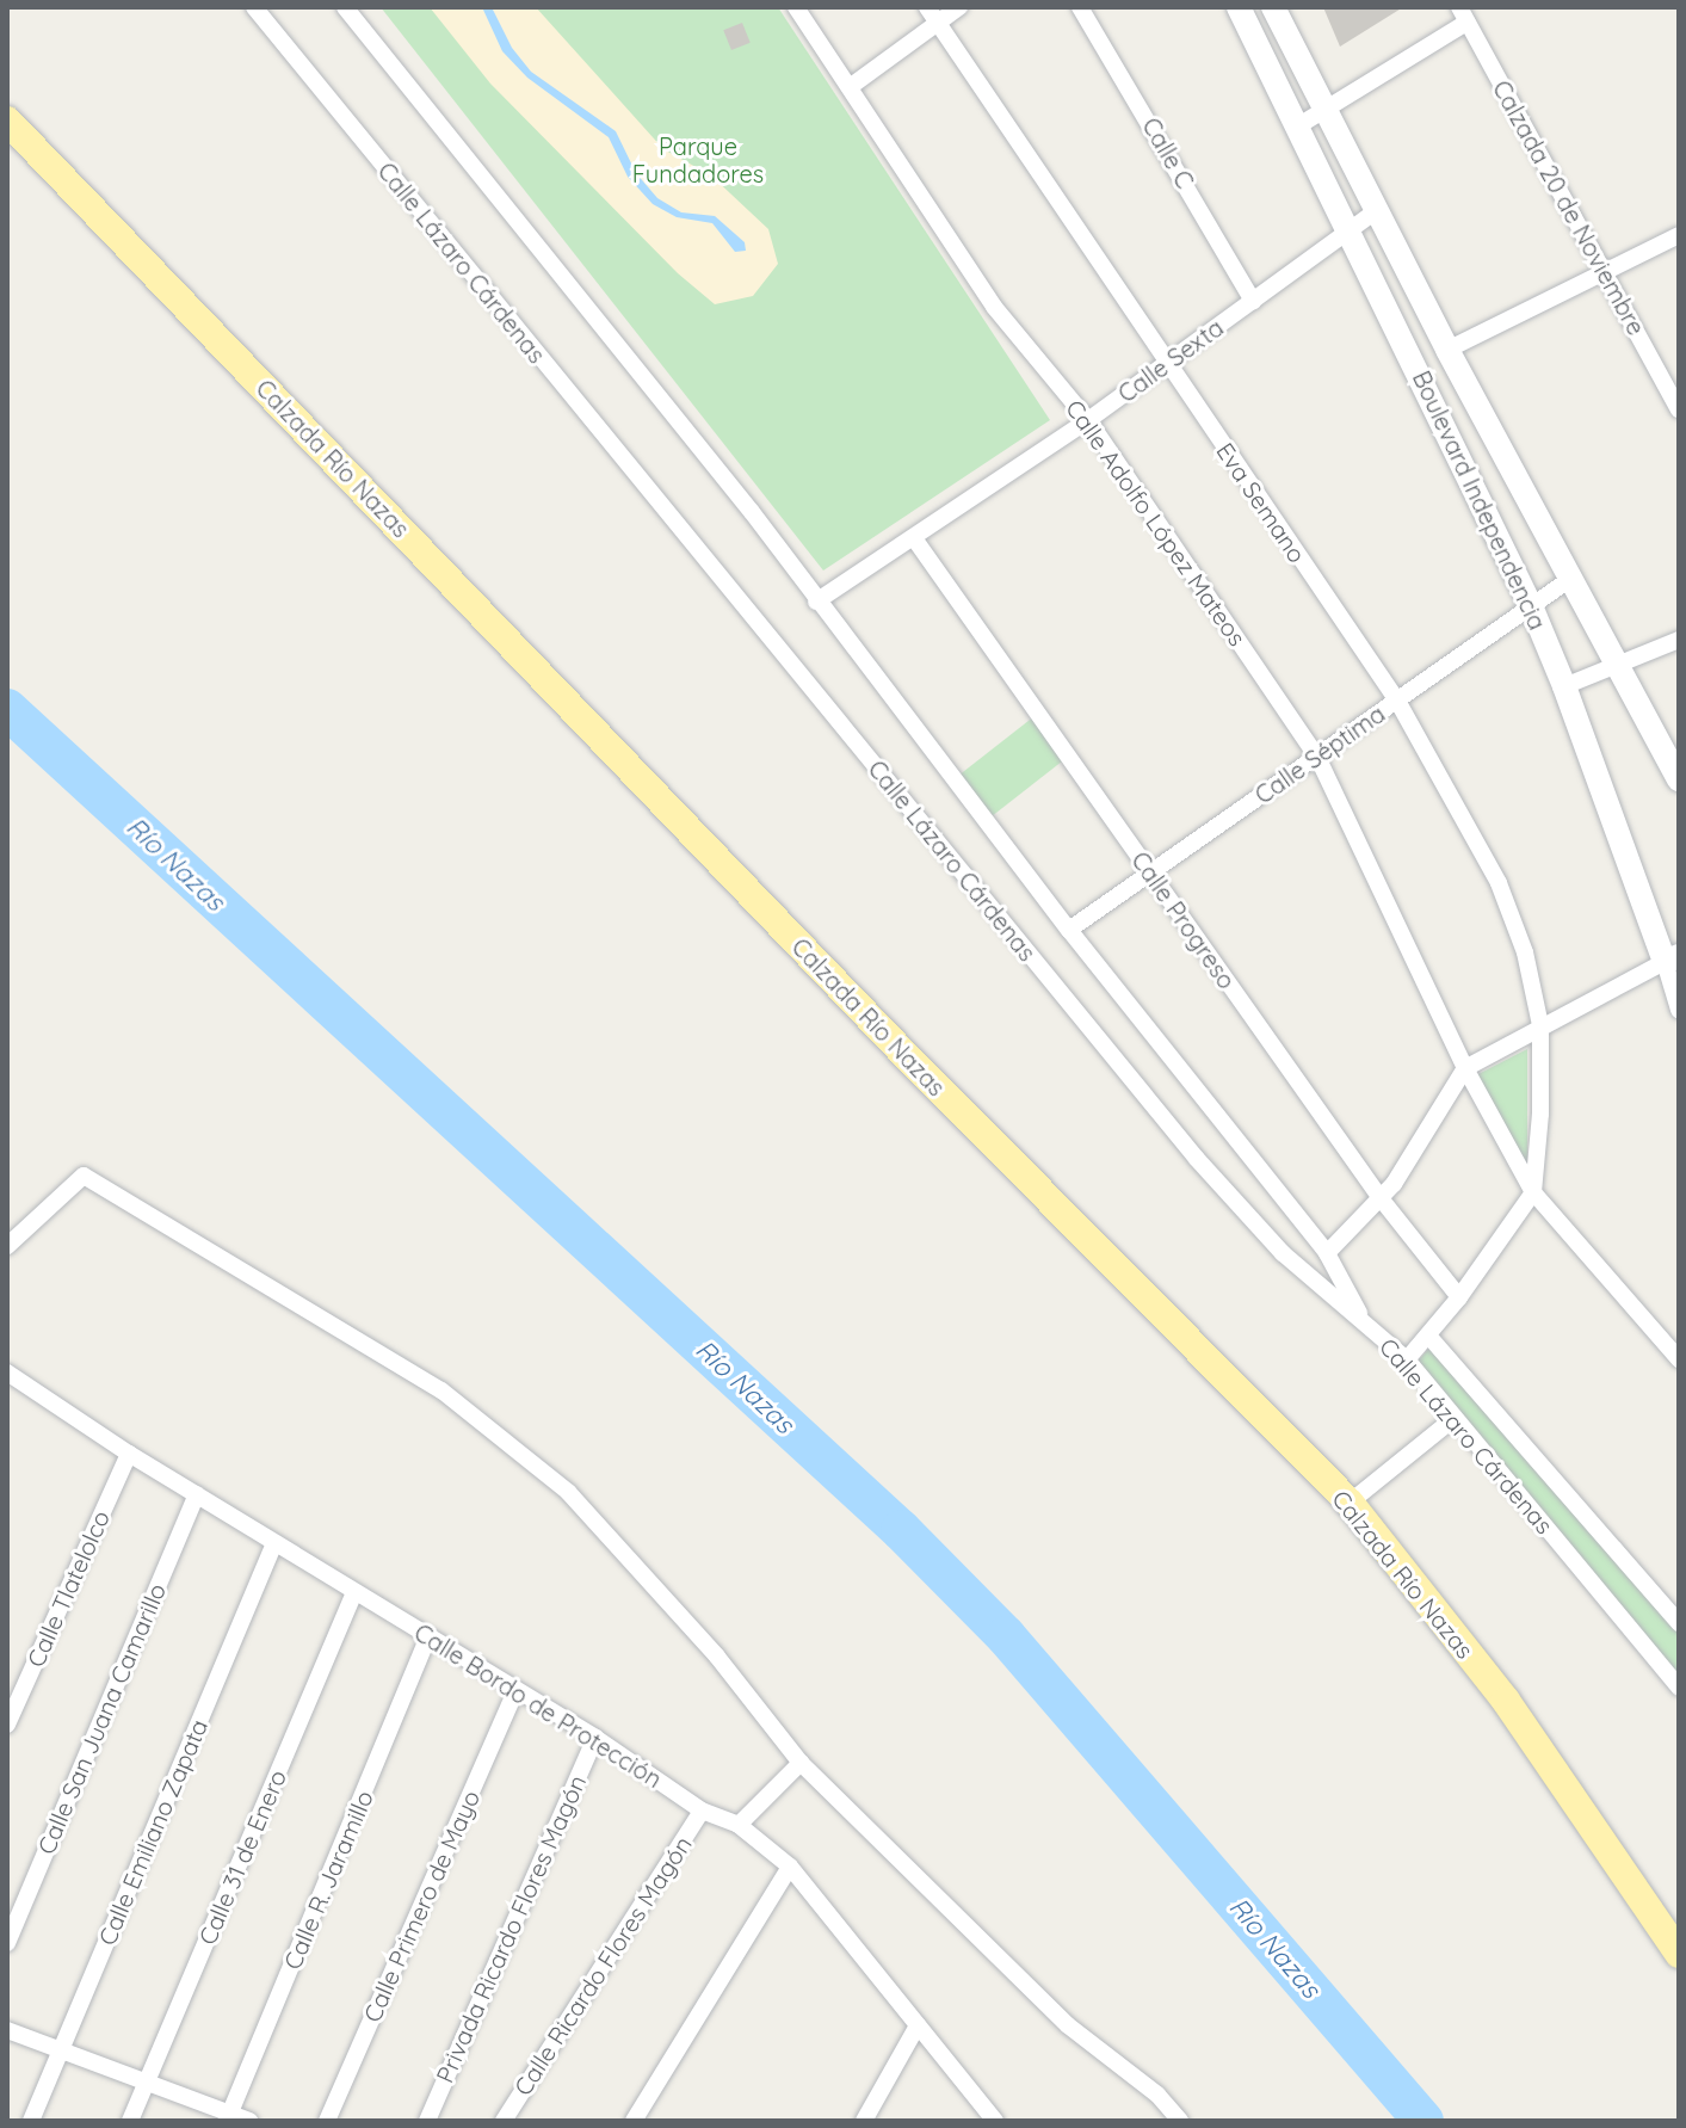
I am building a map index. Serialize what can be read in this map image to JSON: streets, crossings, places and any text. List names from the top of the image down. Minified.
{"streets":{"main road":["Calzada Río Nazas"],"street":["Calle C","Calzada 20 de Noviembre","Calle Lázaro Cárdenas","Calle Sexta","Boulevard Independencia","Eva Semano","Calle Adolfo López Mateos","Calle Séptima","Calle Progreso","Calle Tlatelolco","Calle Bordo de Protección","Calle San Juana Camarillo","Calle Emiliano Zapata","Calle 31 de Enero","Calle R. Jaramillo","Calle Primero de Mayo","Privada Ricardo Flores Magón","Calle Ricardo Flores Magón"]},"crossings":[["Calle C","Calle Sexta"],["Calle Sexta","Boulevard Independencia"],["Calle Sexta","Eva Semano"],["Calle Sexta","Calle Adolfo López Mateos"],["Calle Sexta","Calle Progreso"],["Boulevard Independencia","Calle Séptima"],["Eva Semano","Calle Adolfo López Mateos"],["Eva Semano","Calle Séptima"],["Calle Adolfo López Mateos","Calle Séptima"],["Calle Séptima","Calle Progreso"],["Calle Tlatelolco","Calle Bordo de Protección"],["Calle Bordo de Protección","Calle San Juana Camarillo"],["Calle Bordo de Protección","Calle Emiliano Zapata"],["Calle Bordo de Protección","Calle 31 de Enero"],["Calle Bordo de Protección","Calle R. Jaramillo"],["Calle Bordo de Protección","Calle Primero de Mayo"],["Calle Bordo de Protección","Privada Ricardo Flores Magón"],["Calle Bordo de Protección","Calle Ricardo Flores Magón"]],"water":["Río Nazas"],"parks":["Parque Fundadores"]}
